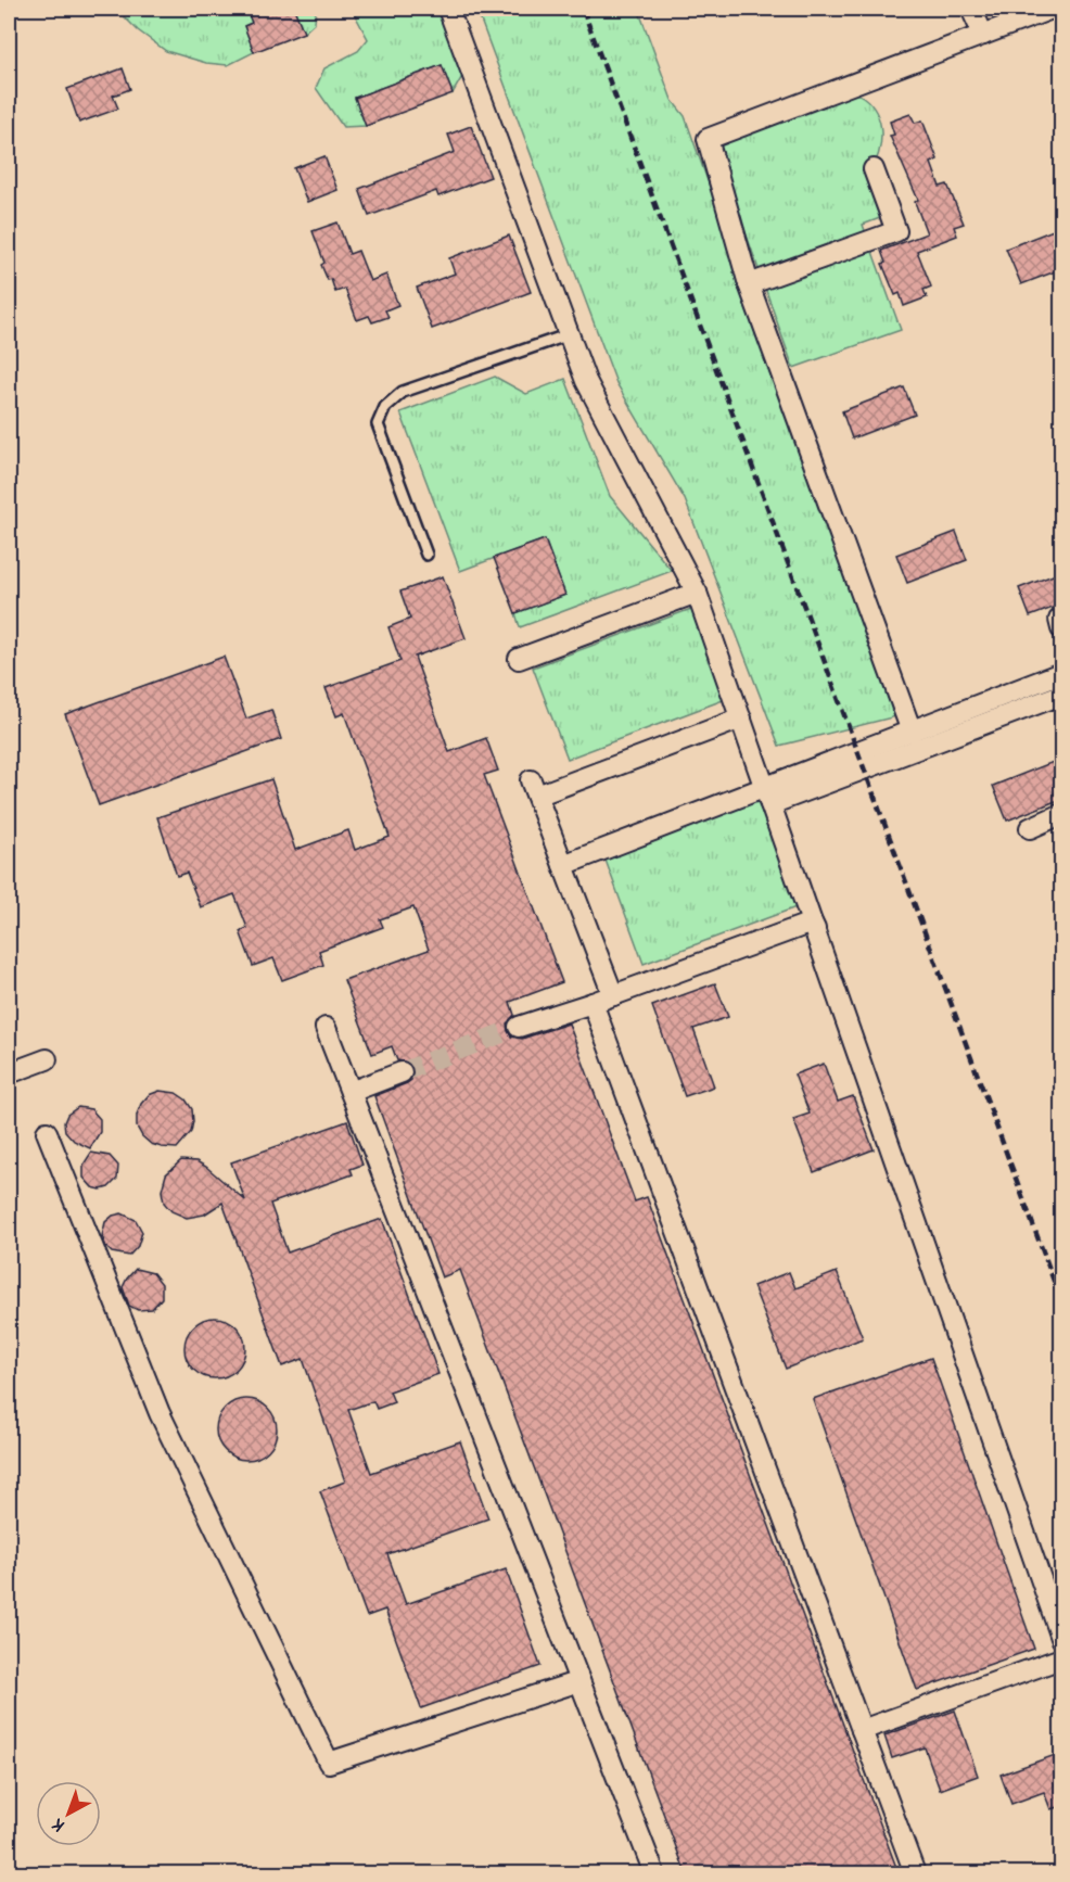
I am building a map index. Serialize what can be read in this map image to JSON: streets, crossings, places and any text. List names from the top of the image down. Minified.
{"north":"bottom left"}
